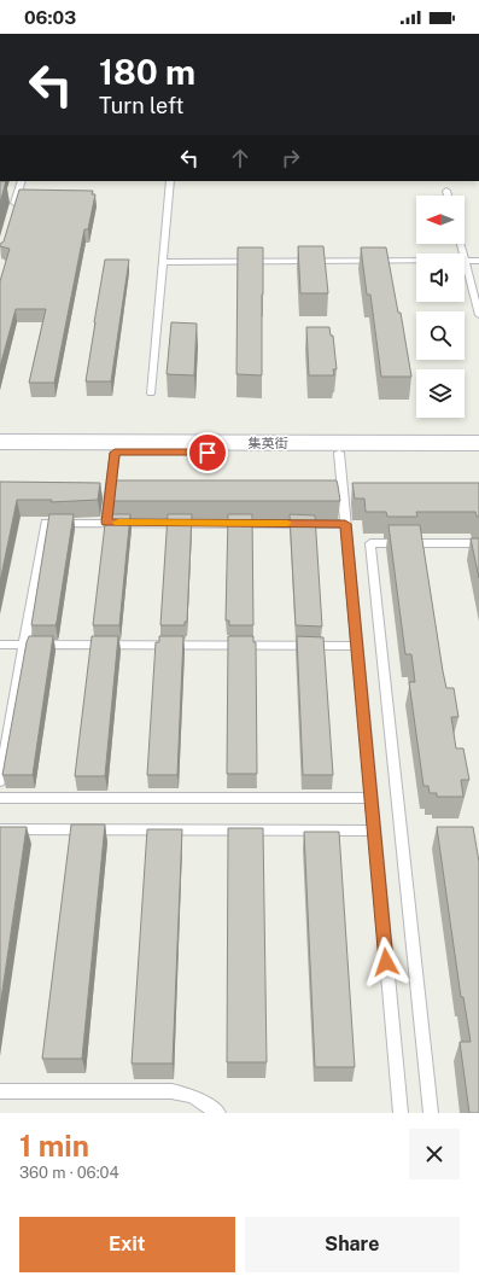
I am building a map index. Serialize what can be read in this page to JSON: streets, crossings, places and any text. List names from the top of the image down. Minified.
{"streets":{"main road":["集英街"]},"north":"left","page":{"status":"06:03","turn":["180 m","Turn left"],"heading":["1 min","360 m · 06:04"],"buttons":["Exit","Share"]}}
